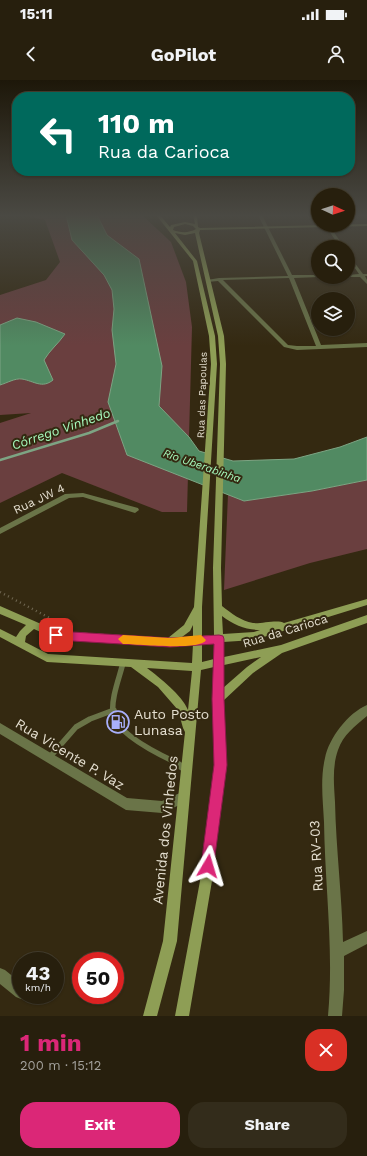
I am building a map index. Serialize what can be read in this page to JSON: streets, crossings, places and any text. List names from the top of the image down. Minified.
{"streets":{"main road":["Rua das Papoulas","Rua da Carioca","Avenida dos Vinhedos"],"street":["Rua JW 4","Rua Vicente P. Vaz","Rua RV-03"]},"crossings":[["Rua das Papoulas","Avenida dos Vinhedos"],["Rua da Carioca","Avenida dos Vinhedos"],["Rua Vicente P. Vaz","Avenida dos Vinhedos"]],"water":["Córrego Vinhedo","Rio Uberabinha"],"places":{"fuel station":["Auto Posto Lunasa"]},"north":"right","page":{"status":"15:11","header":"GoPilot","turn":["110 m","Rua da Carioca"],"speed":"43 km/h","limit":"50","heading":["1 min","200 m · 15:12"],"buttons":["Exit","Share"]}}
